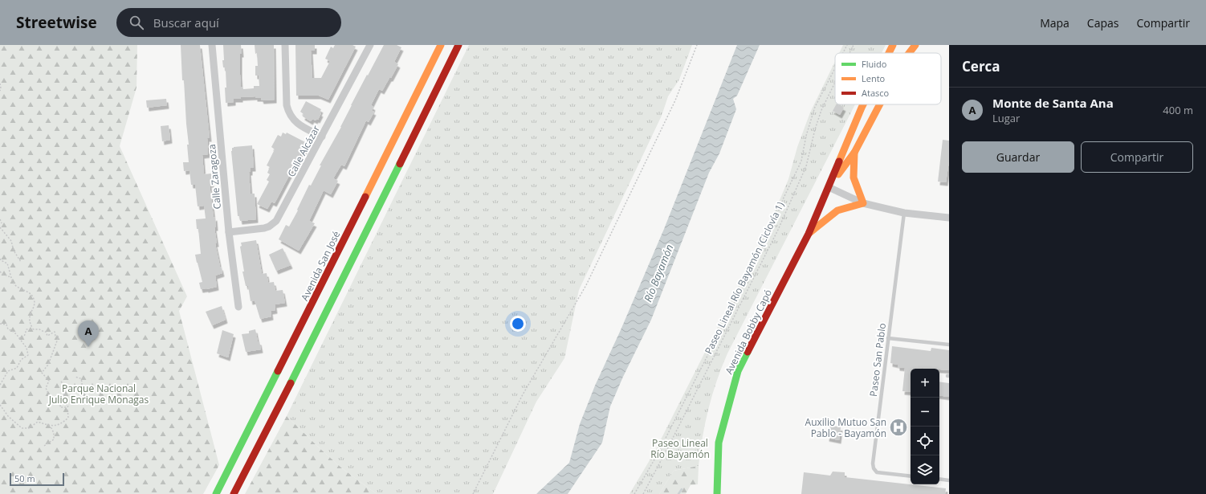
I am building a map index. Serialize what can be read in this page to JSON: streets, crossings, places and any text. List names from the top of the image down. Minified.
{"streets":{"main road":["Avenida San José","Avenida Bobby Capó"],"street":["Calle Alcázar","Calle Zaragoza"],"lane":["Paseo San Pablo"],"path":["Paseo Lineal Río Bayamón (Ciclovía 1)"]},"crossings":[["Calle Alcázar","Calle Zaragoza"]],"water":["Río Bayamón"],"parks":["Parque Nacional Julio Enrique Monagas","Paseo Lineal Río Bayamón"],"places":{"hospital":["Auxilio Mutuo San Pablo - Bayamón"]},"legend":["Fluido","Lento","Atasco"],"scale_bar":"50 m","page":{"header":"Streetwise","search":"Buscar aquí","nav":["Mapa","Capas","Compartir"],"heading":"Cerca","list":[{"mark":"A","name":"Monte de Santa Ana","note":"Lugar","value":"400 m"}],"buttons":["Guardar","Compartir"],"pins":"A","map_buttons":["+","−"],"scale":"50 m"}}
